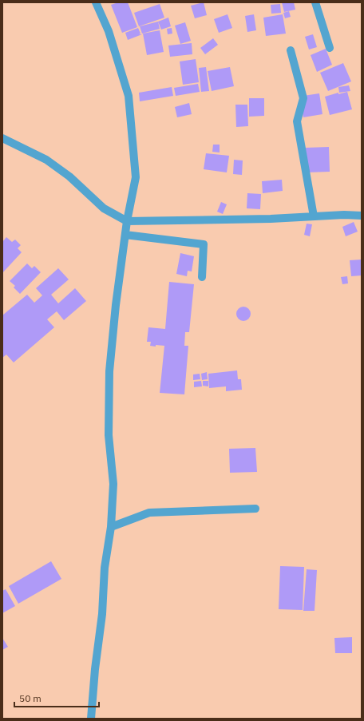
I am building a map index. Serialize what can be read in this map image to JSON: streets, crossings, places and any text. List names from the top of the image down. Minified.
{"scale_bar":"50 m"}
